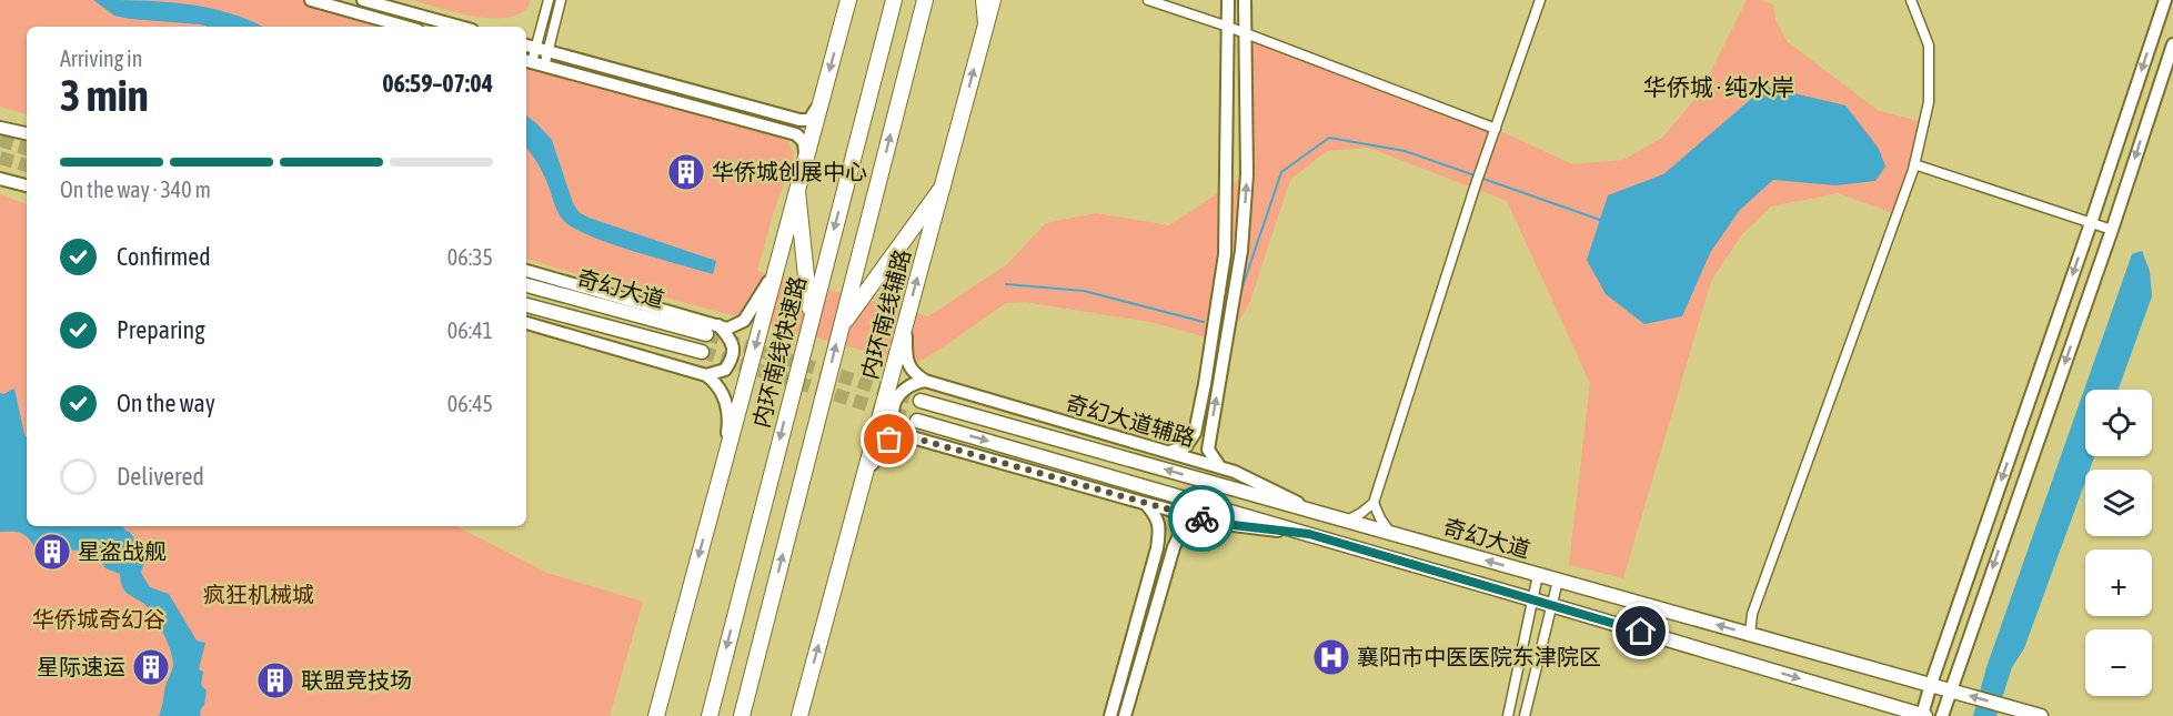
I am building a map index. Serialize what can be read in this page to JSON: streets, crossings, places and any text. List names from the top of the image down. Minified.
{"streets":{"main road":["奇幻大道","内环南线辅路","内环南线快速路"],"street":["奇幻大道辅路"]},"crossings":[["奇幻大道","奇幻大道辅路"]],"districts":["华侨城 · 纯水岸"],"parks":["疯狂机械城","华侨城奇幻谷"],"places":{"building":["华侨城创展中心","星盗战舰","星际速运","联盟竞技场"],"hospital":["襄阳市中医医院东津院区"]},"page":{"heading":["3 min","Arriving in","06:59–07:04"],"bar":"On the way · 340 m","list":[["Confirmed","06:35"],["Preparing","06:41"],["On the way","06:45"],"Delivered"],"map_buttons":["+","−"]}}
